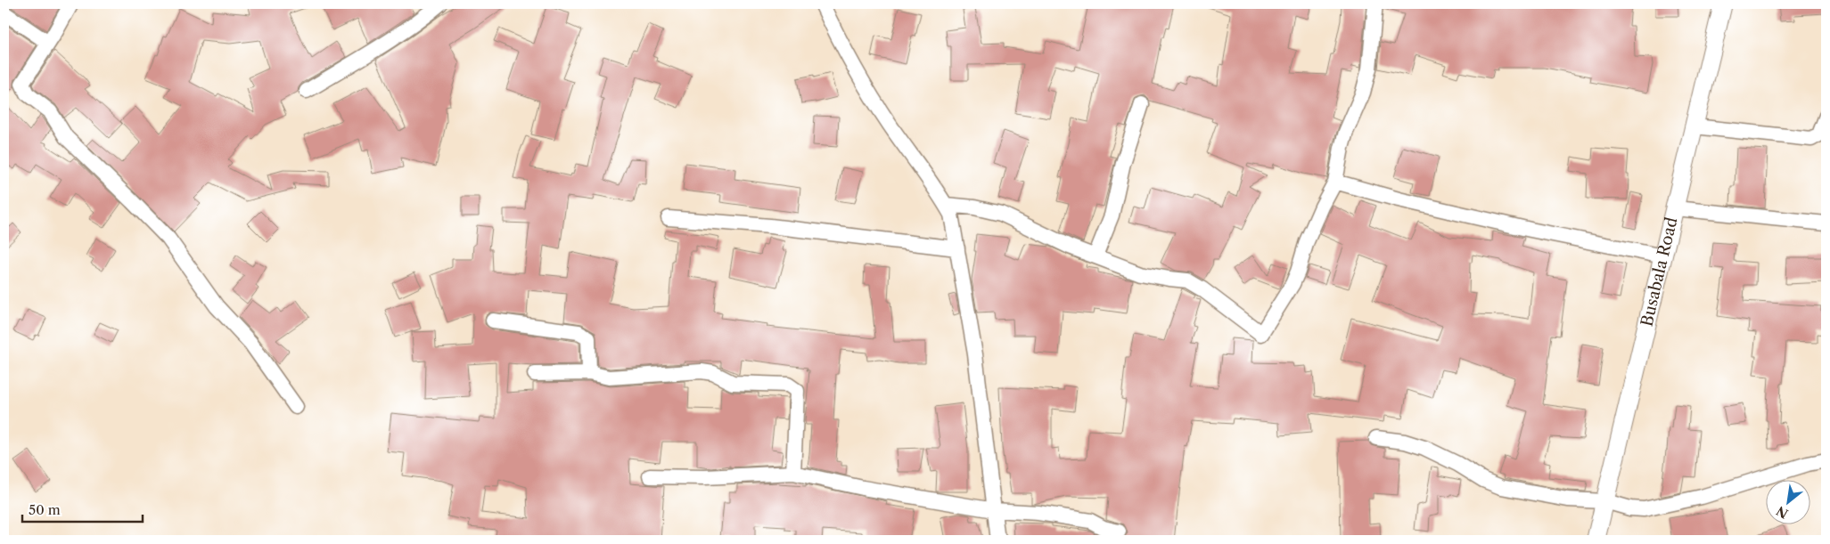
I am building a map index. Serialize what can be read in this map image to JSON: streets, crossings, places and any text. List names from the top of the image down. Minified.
{"streets":{"street":["Busabala Road"]},"scale_bar":"50 m","north":"bottom left"}
